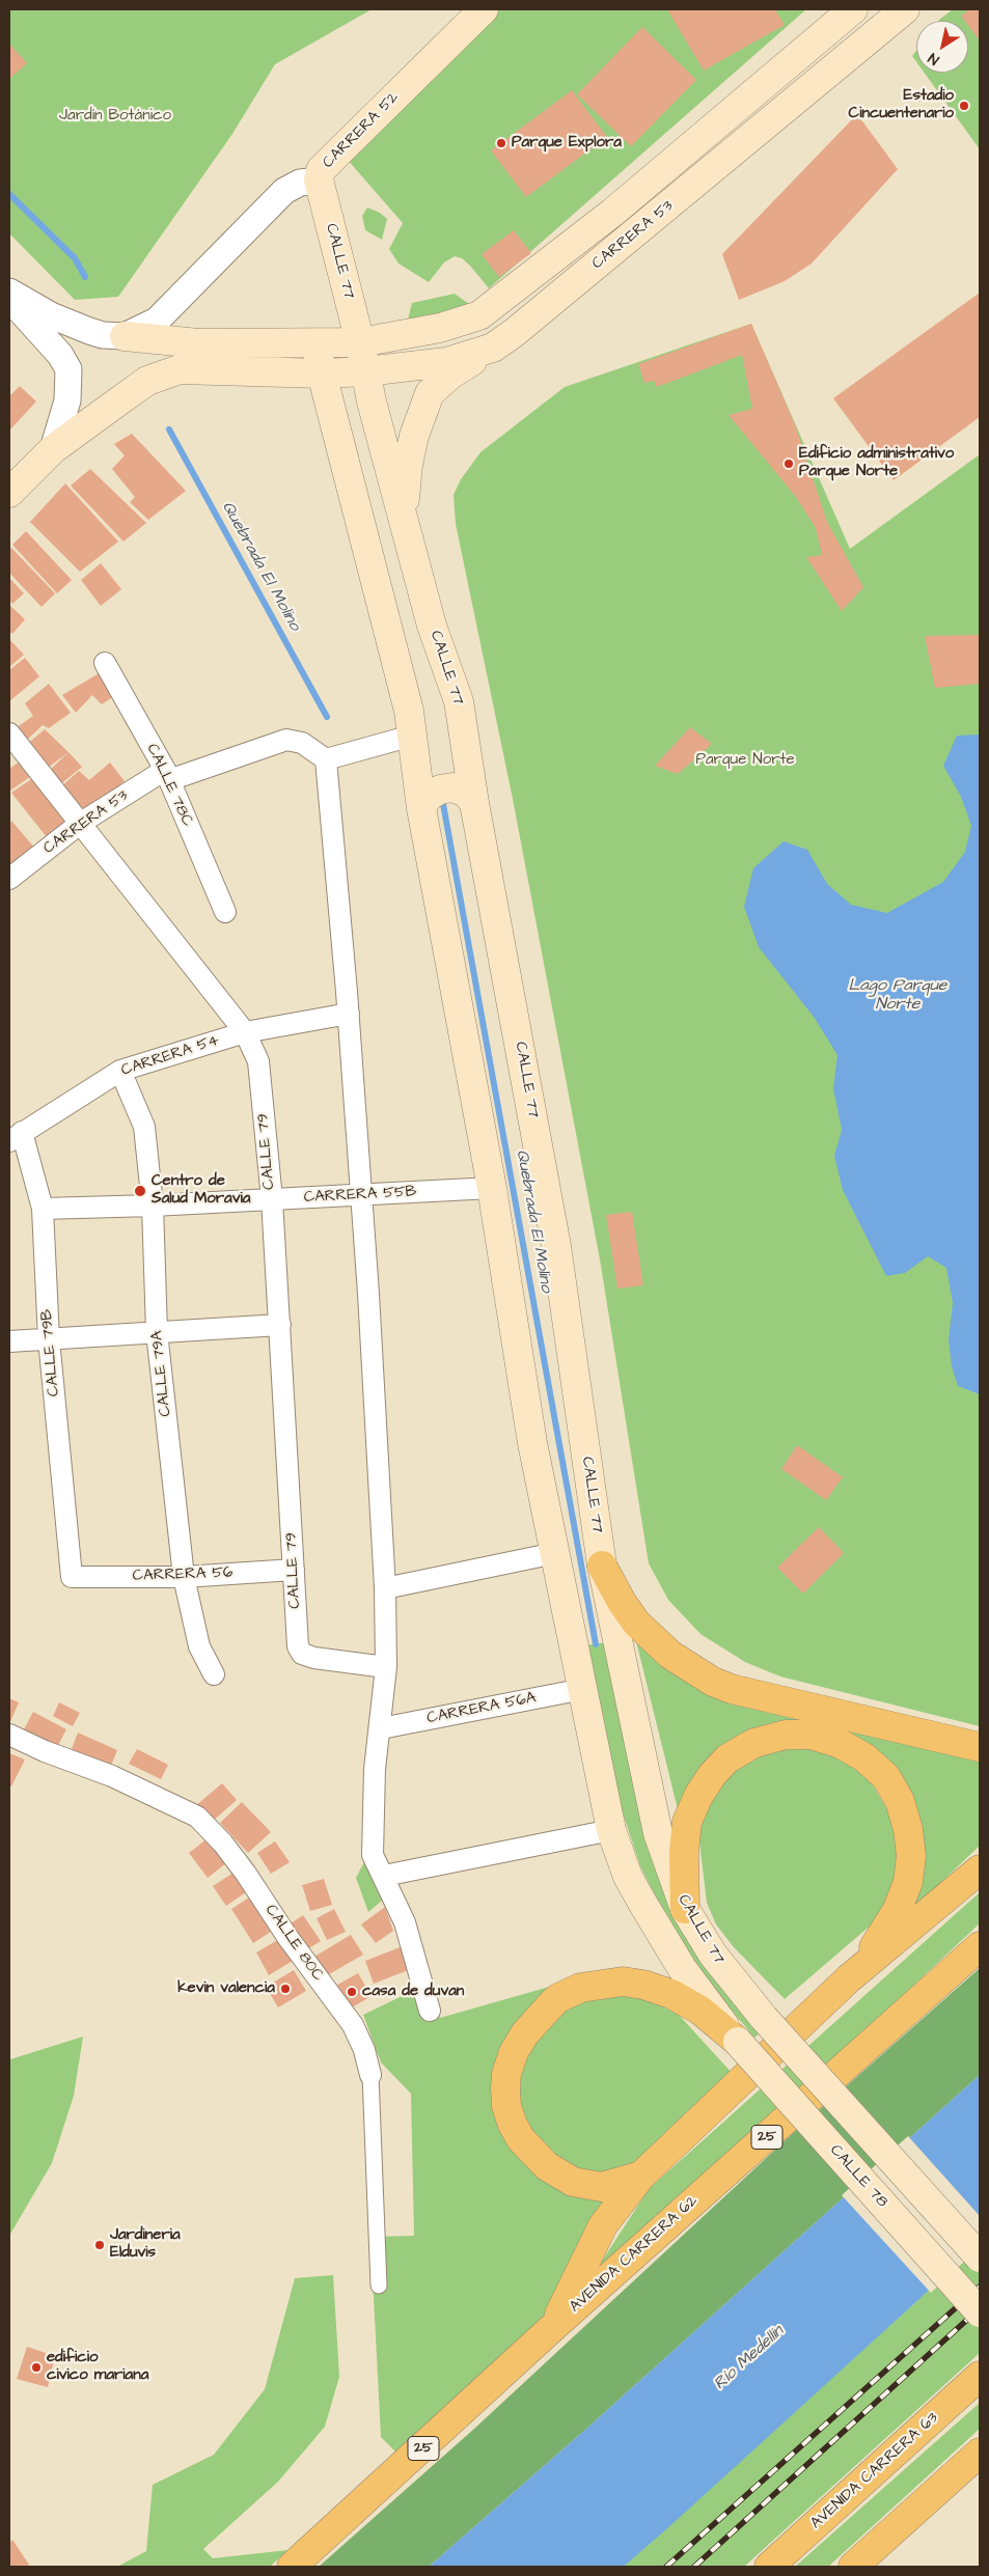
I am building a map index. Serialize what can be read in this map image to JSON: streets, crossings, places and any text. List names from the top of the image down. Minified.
{"streets":{"highway":["25","AVENIDA CARRERA 62","AVENIDA CARRERA 63"],"main road":["CARRERA 52","CARRERA 53","CALLE 77","CALLE 78"],"street":["CALLE 78C","CARRERA 54","CALLE 79","CARRERA 55B","CALLE 79B","CALLE 79A","CARRERA 56","CARRERA 56A","CALLE 80C"]},"crossings":[["CARRERA 52","CALLE 77"],["CARRERA 53","CALLE 77"],["CARRERA 53","CALLE 78C"],["CARRERA 53","CALLE 79"],["CARRERA 54","CALLE 79"],["CARRERA 54","CALLE 79B"],["CARRERA 54","CALLE 79A"],["CALLE 79","CARRERA 55B"],["CALLE 79","CARRERA 56"],["CARRERA 55B","CALLE 79B"],["CARRERA 55B","CALLE 79A"],["CALLE 79B","CARRERA 56"],["CALLE 79A","CARRERA 56"]],"water":["Quebrada El Molino","Lago Parque Norte","Río Medellín"],"parks":["Jardín Botánico","Parque Norte"],"places":["Estadio Cincuentenario","Parque Explora","Edificio administrativo Parque Norte","Centro de Salud Moravia","kevin valencia","casa de duvan","Jardineria Elduvis","edificio civico mariana"],"north":"bottom left"}
